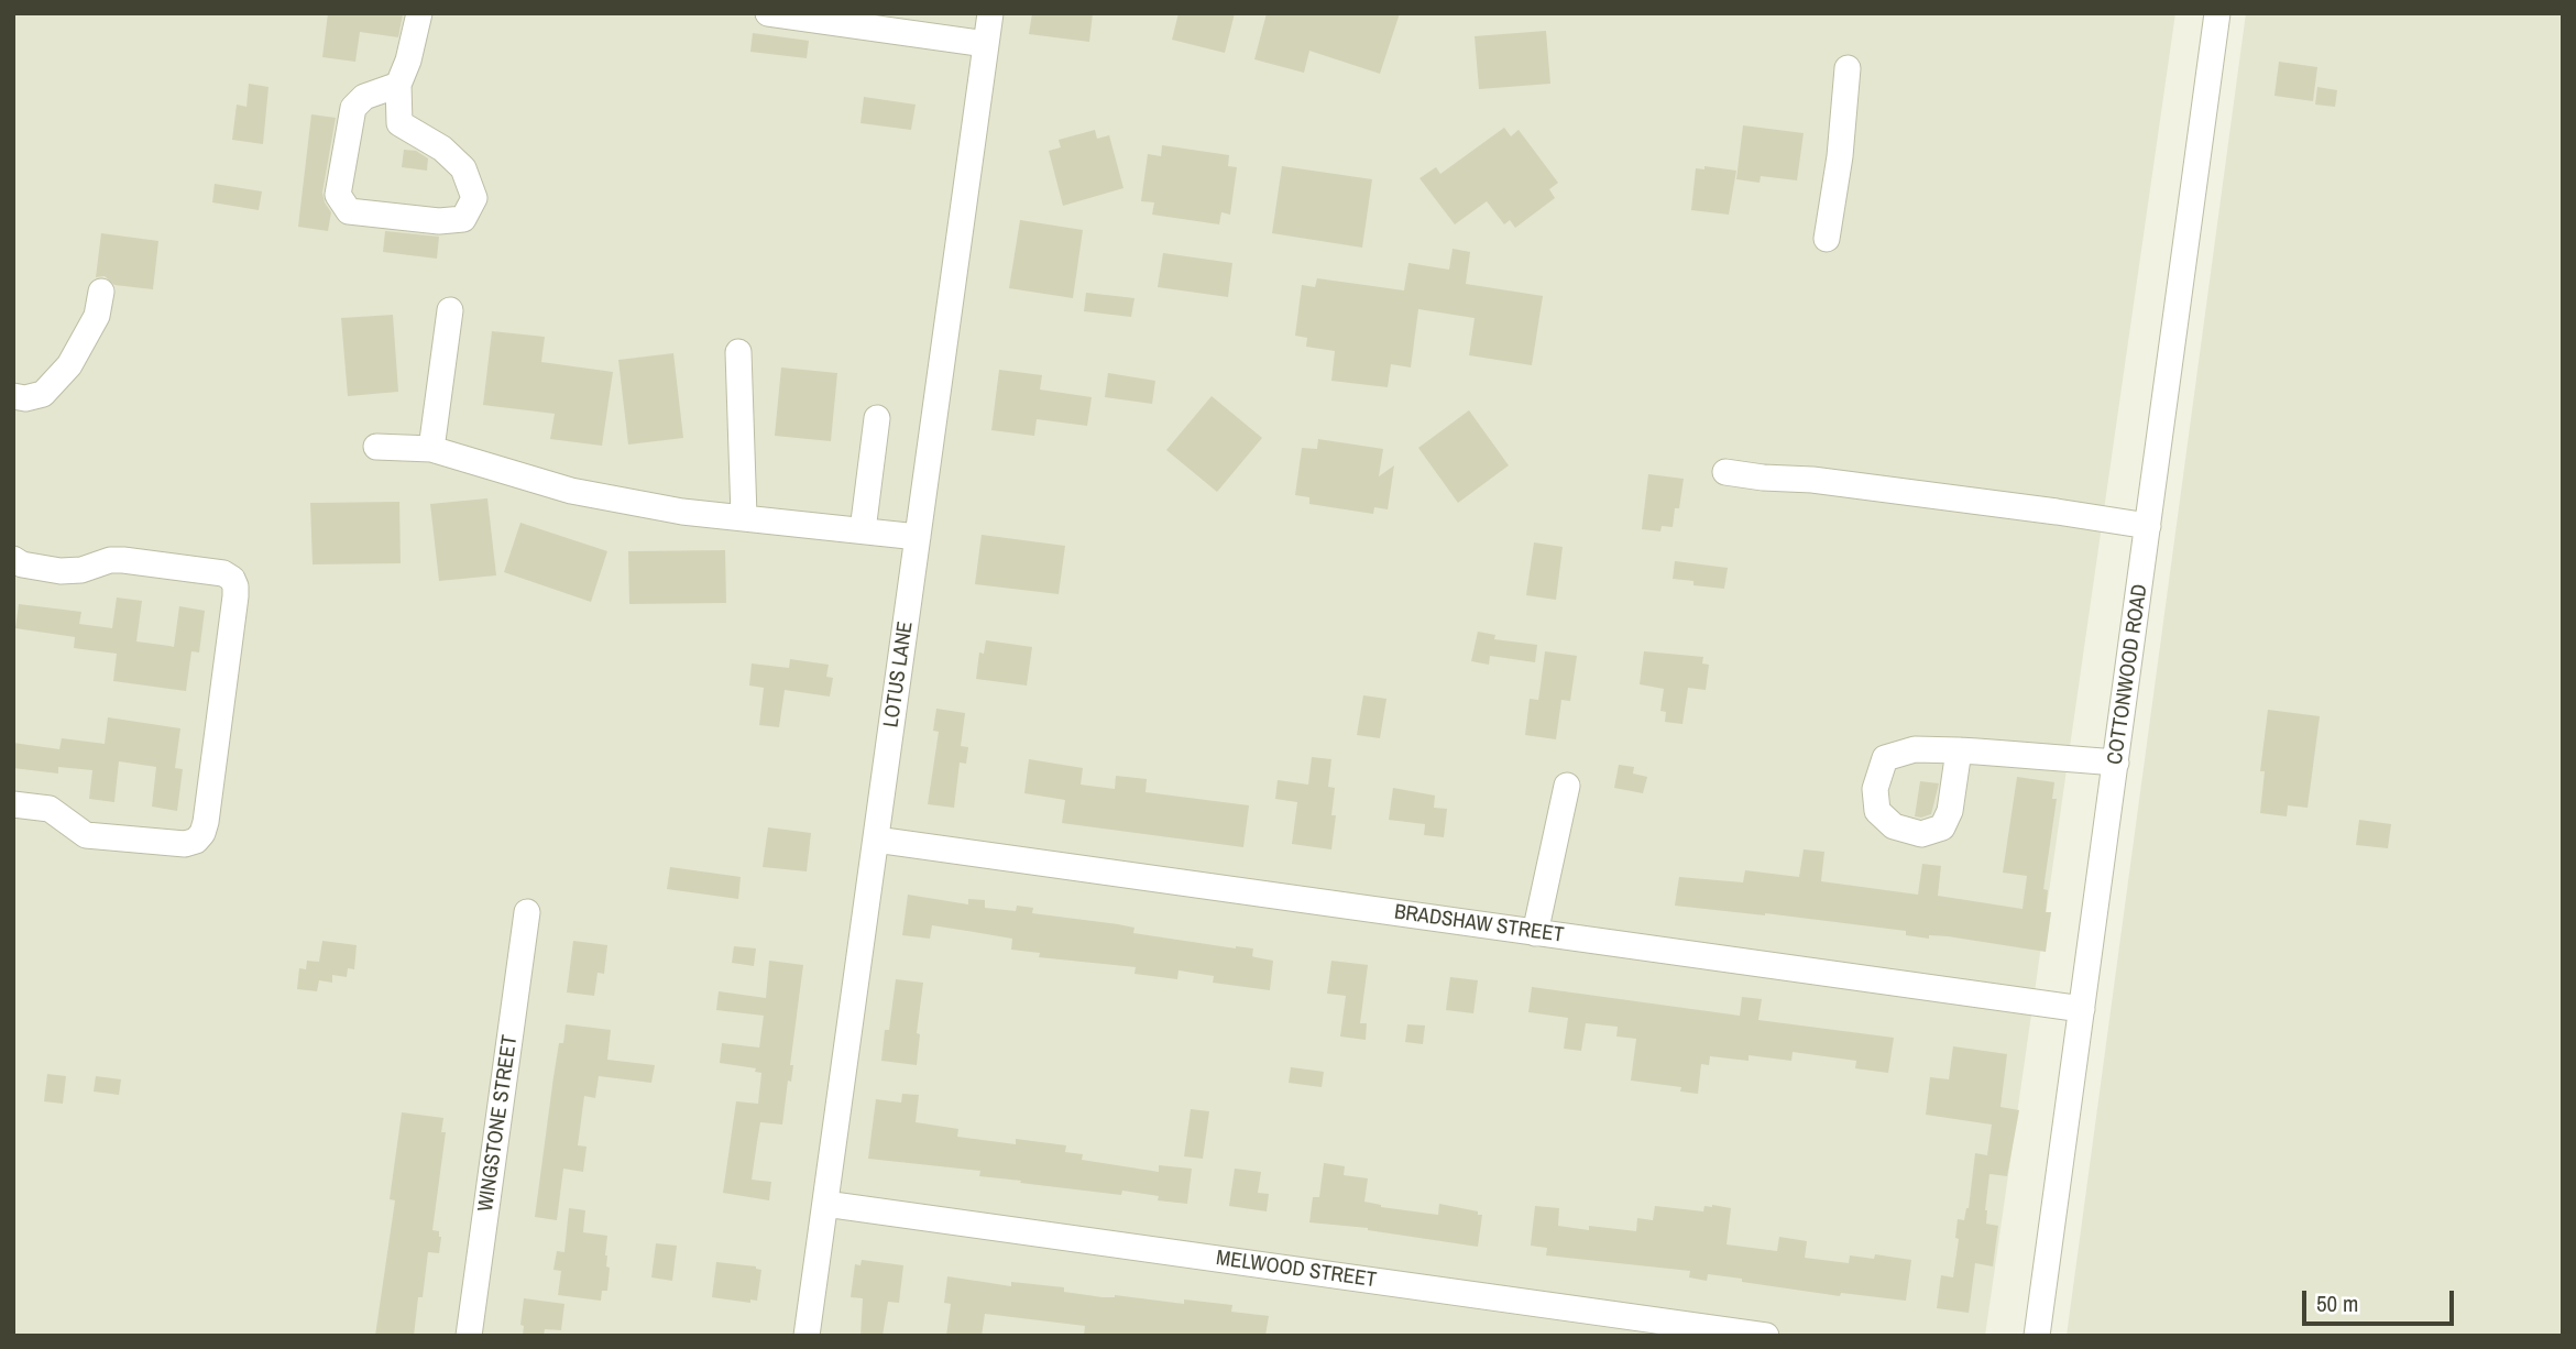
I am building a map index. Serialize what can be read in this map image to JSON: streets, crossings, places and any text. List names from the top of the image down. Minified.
{"streets":{"street":["LOTUS LANE","COTTONWOOD ROAD","BRADSHAW STREET","WINGSTONE STREET","MELWOOD STREET"]},"crossings":[["LOTUS LANE","BRADSHAW STREET"],["LOTUS LANE","MELWOOD STREET"],["COTTONWOOD ROAD","BRADSHAW STREET"]],"scale_bar":"50 m"}
